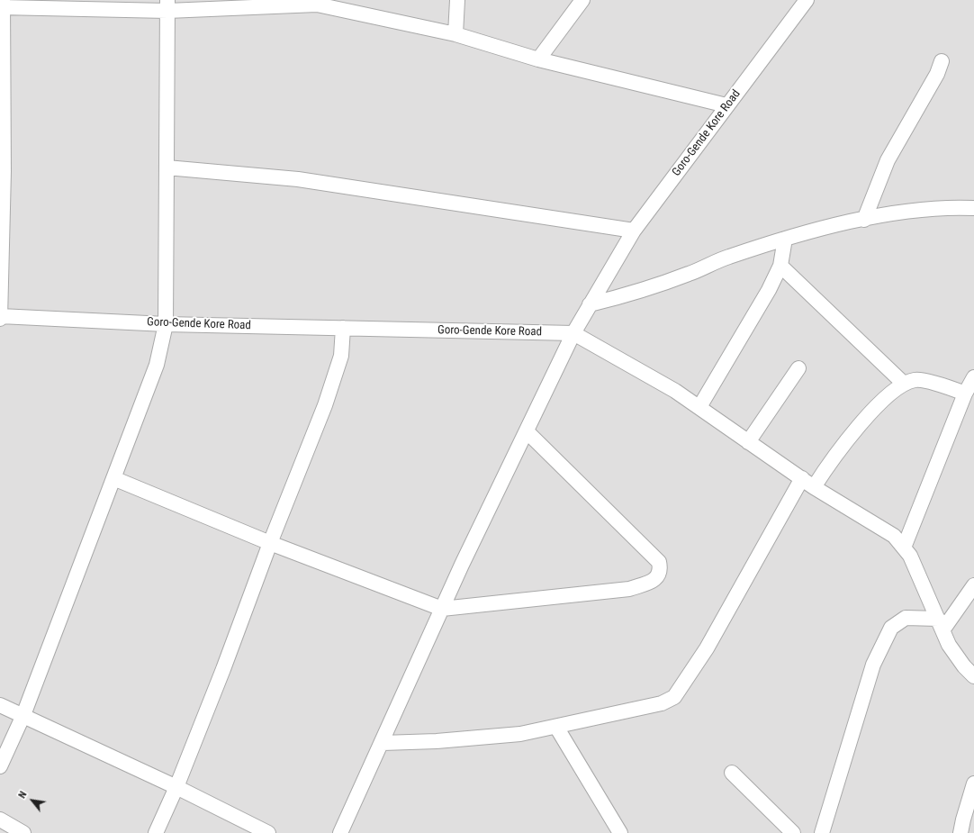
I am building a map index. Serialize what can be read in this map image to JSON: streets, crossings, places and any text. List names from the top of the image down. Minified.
{"streets":{"street":["Goro-Gende Kore Road"]},"north":"top left"}
